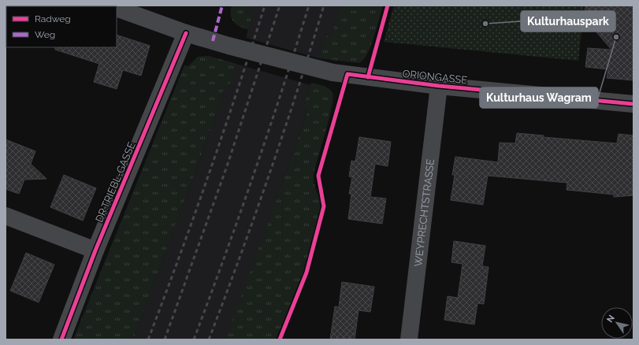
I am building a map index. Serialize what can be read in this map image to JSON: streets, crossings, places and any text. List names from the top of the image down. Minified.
{"streets":{"street":["ORIONGASSE","DR.TRIEBL-GASSE","WEYPRECHTSTRASSE"]},"crossings":[["ORIONGASSE","DR.TRIEBL-GASSE"],["ORIONGASSE","WEYPRECHTSTRASSE"]],"places":["Kulturhauspark","Kulturhaus Wagram"],"legend":["Radweg","Weg"],"north":"top left"}
